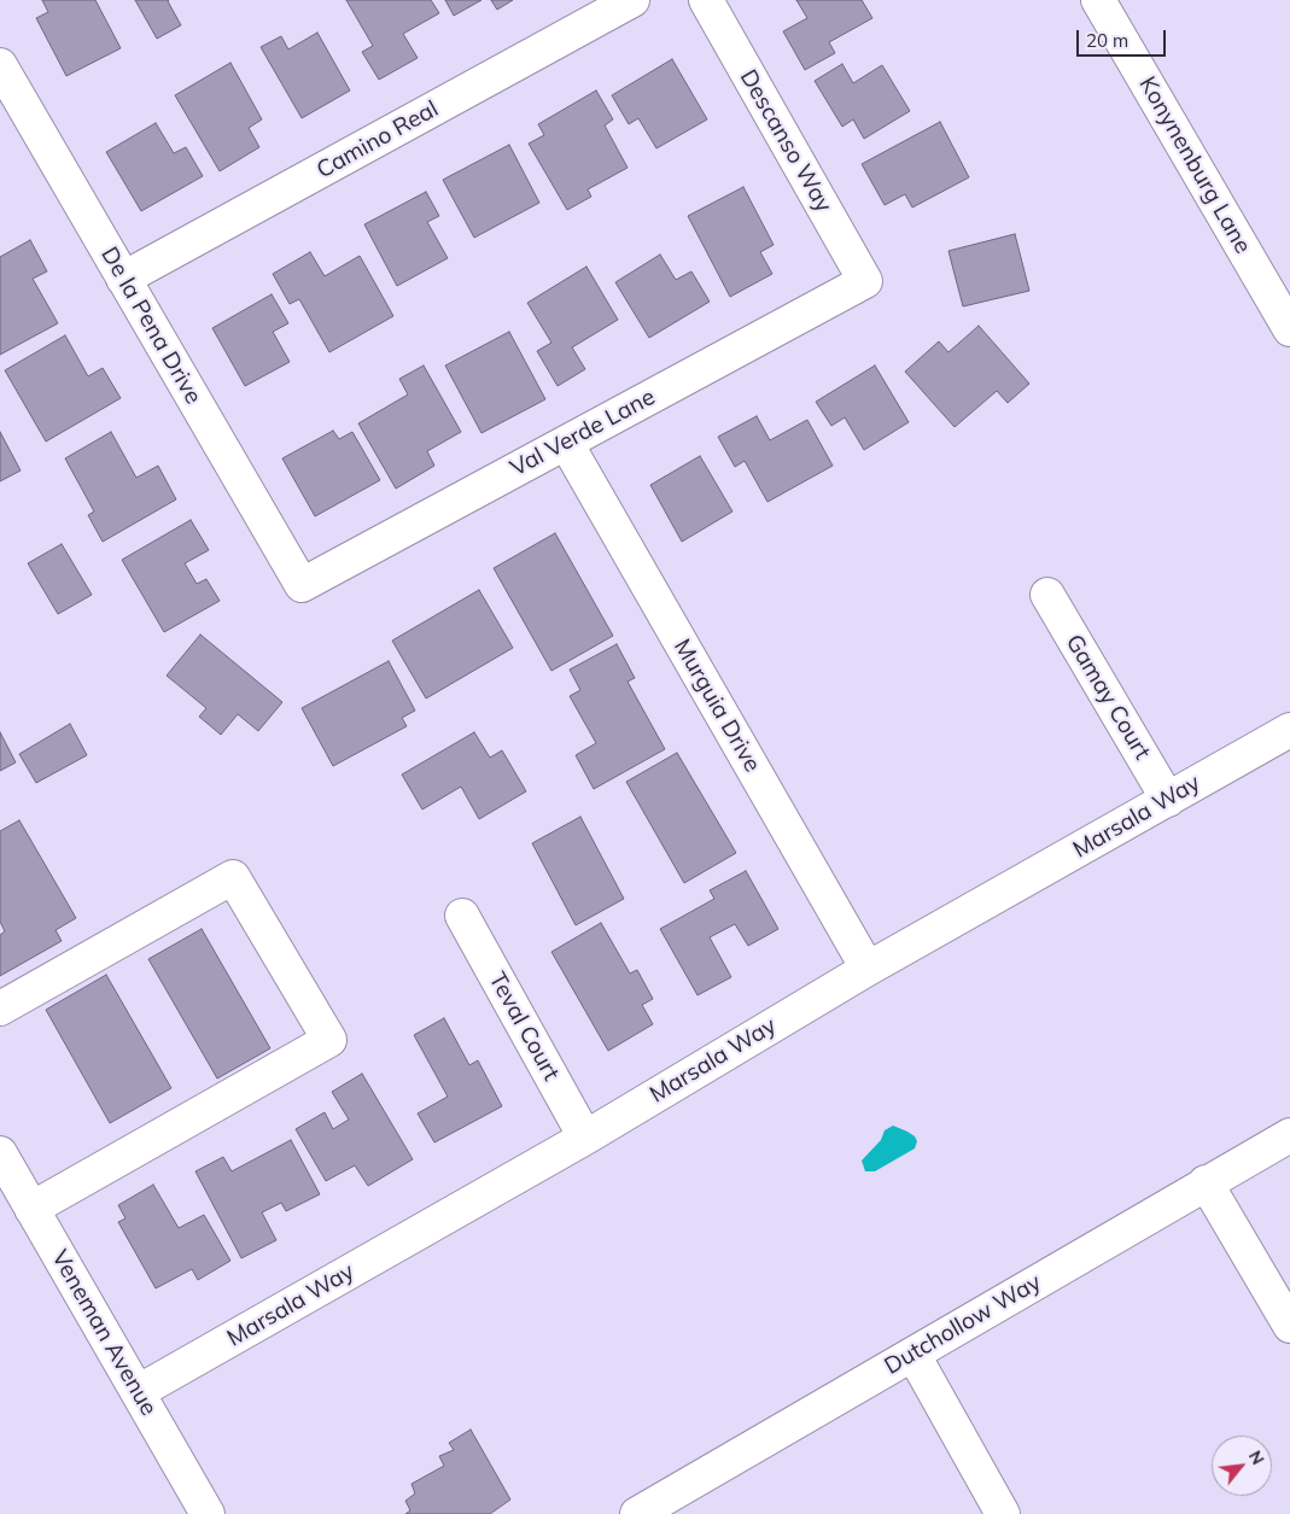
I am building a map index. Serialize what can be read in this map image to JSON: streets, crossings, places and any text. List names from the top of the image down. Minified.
{"streets":{"street":["Camino Real","Descanso Way","Konynenburg Lane","De la Pena Drive","Val Verde Lane","Gamay Court","Murguia Drive","Marsala Way","Teval Court","Dutchollow Way","Veneman Avenue"]},"crossings":[["Camino Real","De la Pena Drive"],["Descanso Way","Val Verde Lane"],["De la Pena Drive","Val Verde Lane"],["Val Verde Lane","Murguia Drive"],["Gamay Court","Marsala Way"],["Murguia Drive","Marsala Way"],["Marsala Way","Teval Court"],["Marsala Way","Veneman Avenue"]],"scale_bar":"20 m","north":"top right"}
